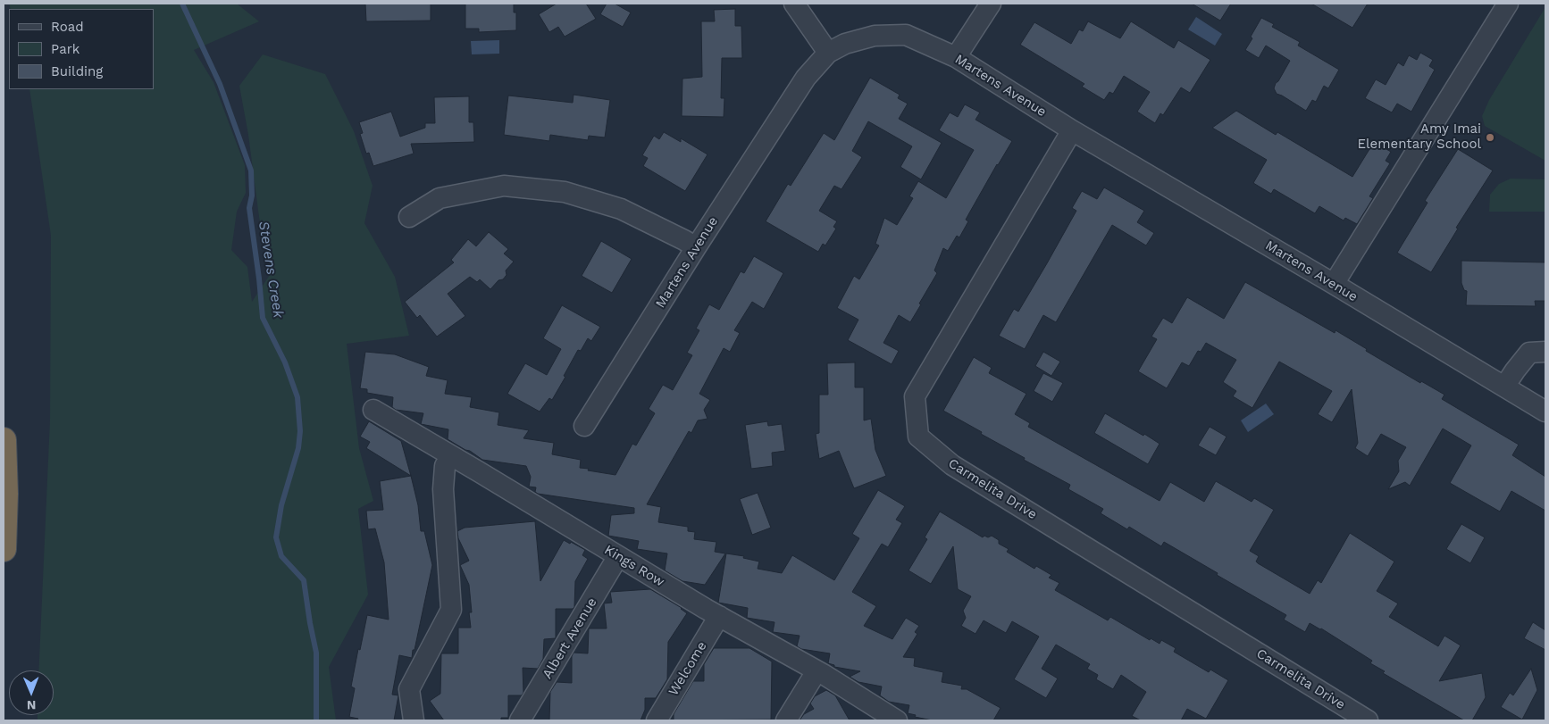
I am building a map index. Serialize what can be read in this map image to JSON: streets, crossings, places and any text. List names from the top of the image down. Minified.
{"streets":{"street":["Martens Avenue","Carmelita Drive","Kings Row","Albert Avenue","Welcome"]},"crossings":[["Martens Avenue","Carmelita Drive"],["Kings Row","Albert Avenue"],["Kings Row","Welcome"]],"water":["Stevens Creek"],"places":["Amy Imai Elementary School"],"legend":["Road","Park","Building"],"north":"bottom"}
